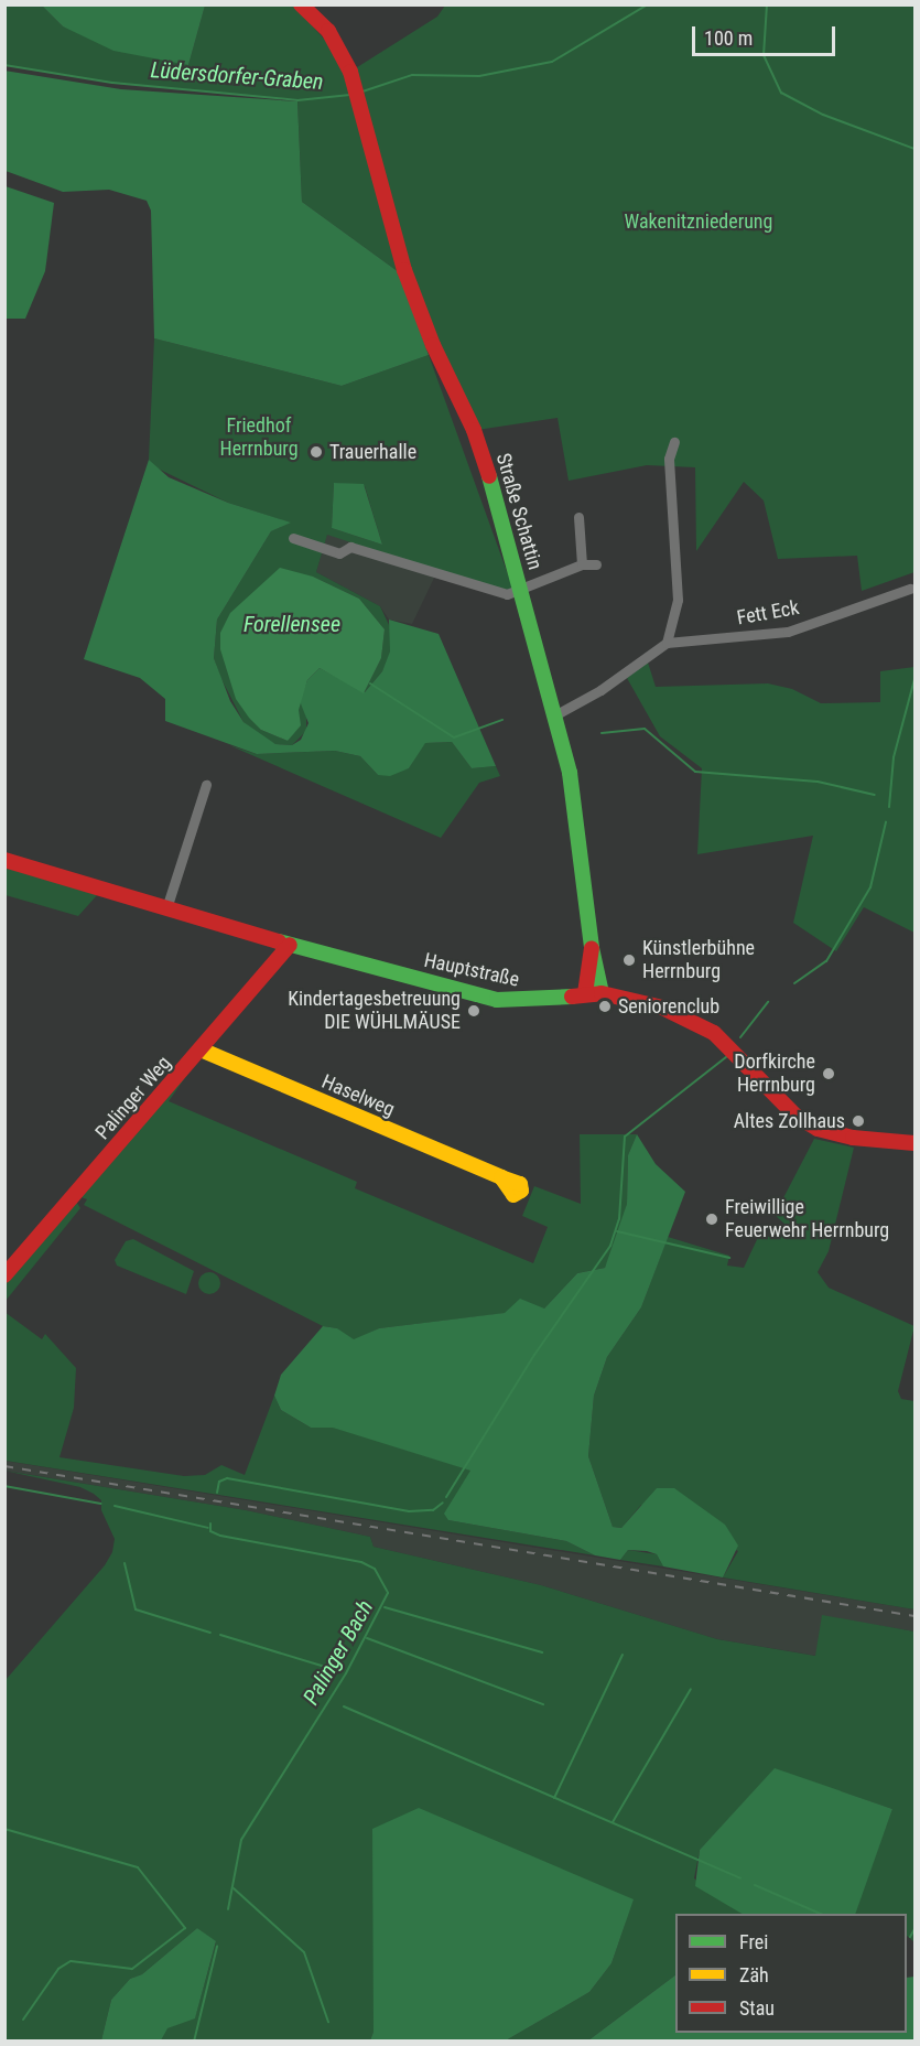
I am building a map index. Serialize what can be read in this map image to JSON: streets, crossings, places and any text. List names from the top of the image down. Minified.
{"streets":{"street":["Straße Schattin","Fett Eck","Hauptstraße","Haselweg","Palinger Weg"]},"crossings":[["Straße Schattin","Hauptstraße"],["Hauptstraße","Palinger Weg"],["Haselweg","Palinger Weg"]],"water":["Lüdersdorfer-Graben","Forellensee","Palinger Bach"],"parks":["Wakenitzniederung","Friedhof Herrnburg"],"places":["Trauerhalle","Künstlerbühne Herrnburg","Seniorenclub","Kindertagesbetreuung DIE WÜHLMÄUSE","Dorfkirche Herrnburg","Altes Zollhaus","Freiwillige Feuerwehr Herrnburg"],"legend":["Frei","Zäh","Stau"],"scale_bar":"100 m"}
